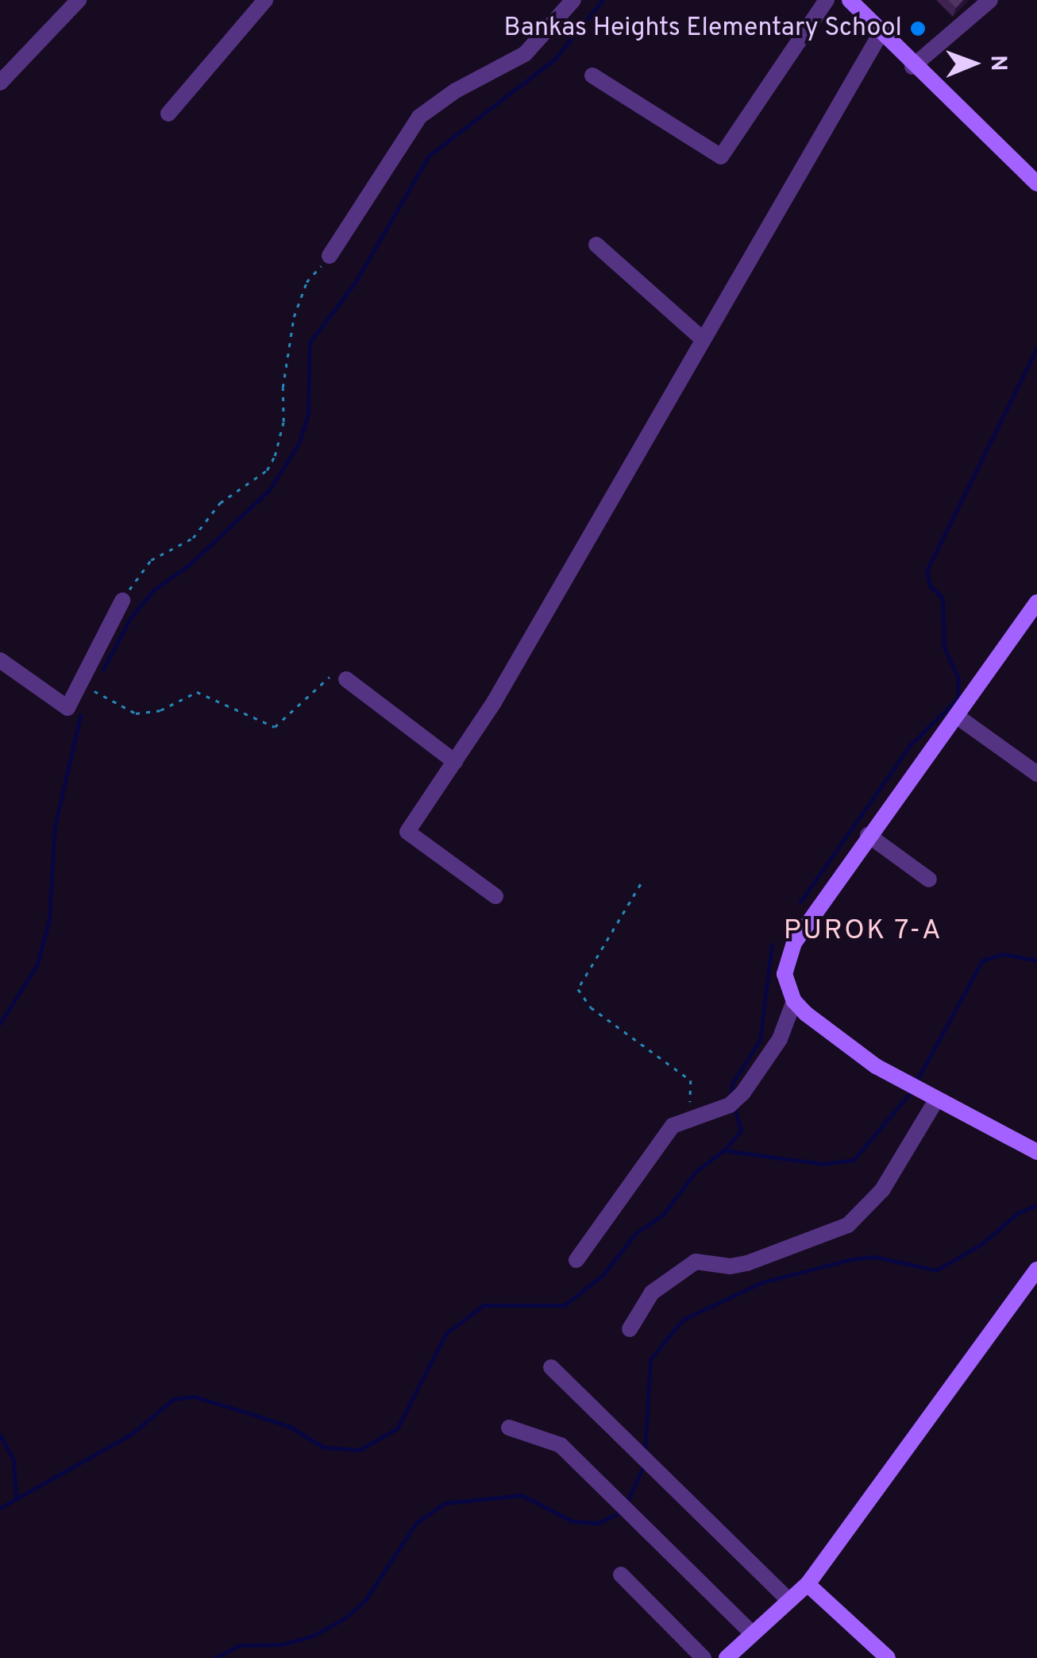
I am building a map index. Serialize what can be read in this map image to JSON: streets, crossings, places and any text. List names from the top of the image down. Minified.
{"districts":["PUROK 7-A"],"places":["Bankas Heights Elementary School"],"north":"right"}
